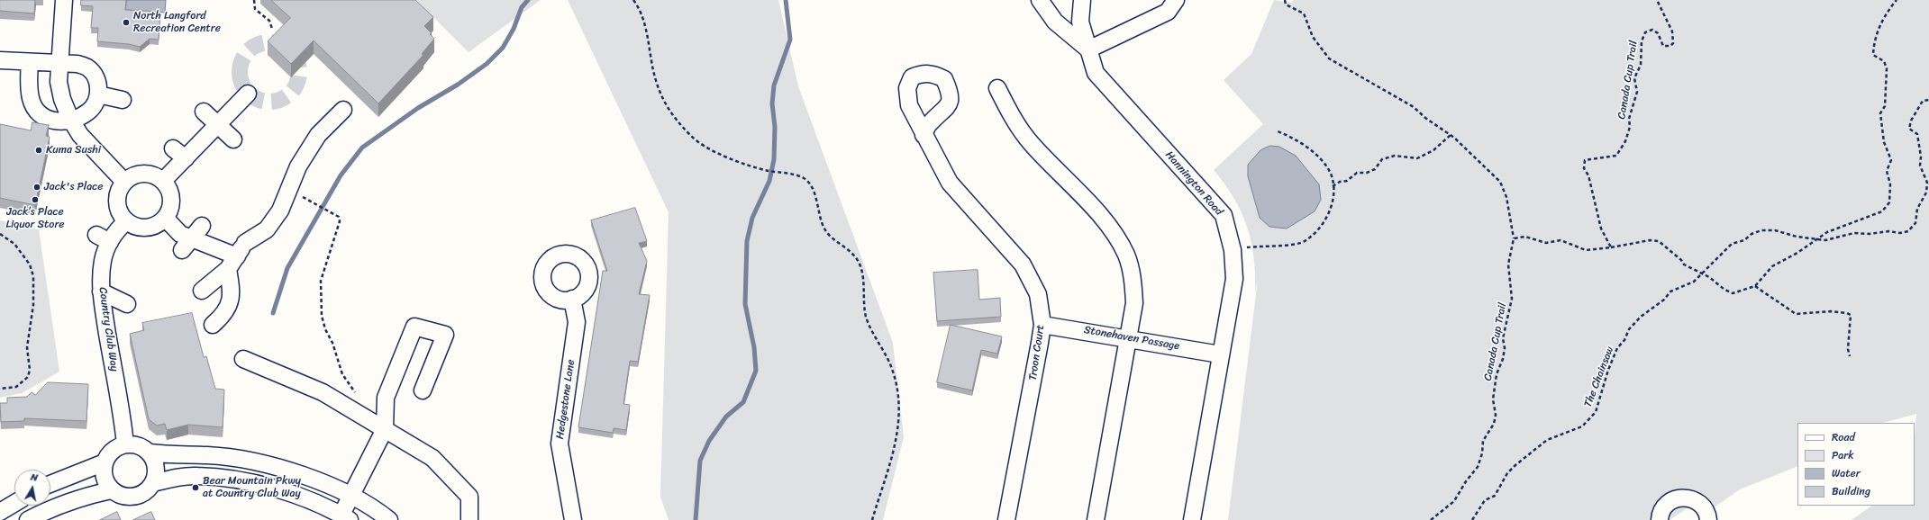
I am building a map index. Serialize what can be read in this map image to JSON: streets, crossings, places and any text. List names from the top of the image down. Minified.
{"streets":{"street":["Hannington Road","Country Club Way","Stonehaven Passage","Troon Court","Hedgestone Lane"],"path":["Canada Cup Trail","The Chainsaw"]},"crossings":[["Hannington Road","Stonehaven Passage"],["Stonehaven Passage","Troon Court"]],"places":["North Langford Recreation Centre","Kuma Sushi","Jack's Place","Jack’s Place Liquor Store","Bear Mountain Pkwy at Country Club Way"],"legend":["Road","Park","Water","Building"],"north":"top"}
